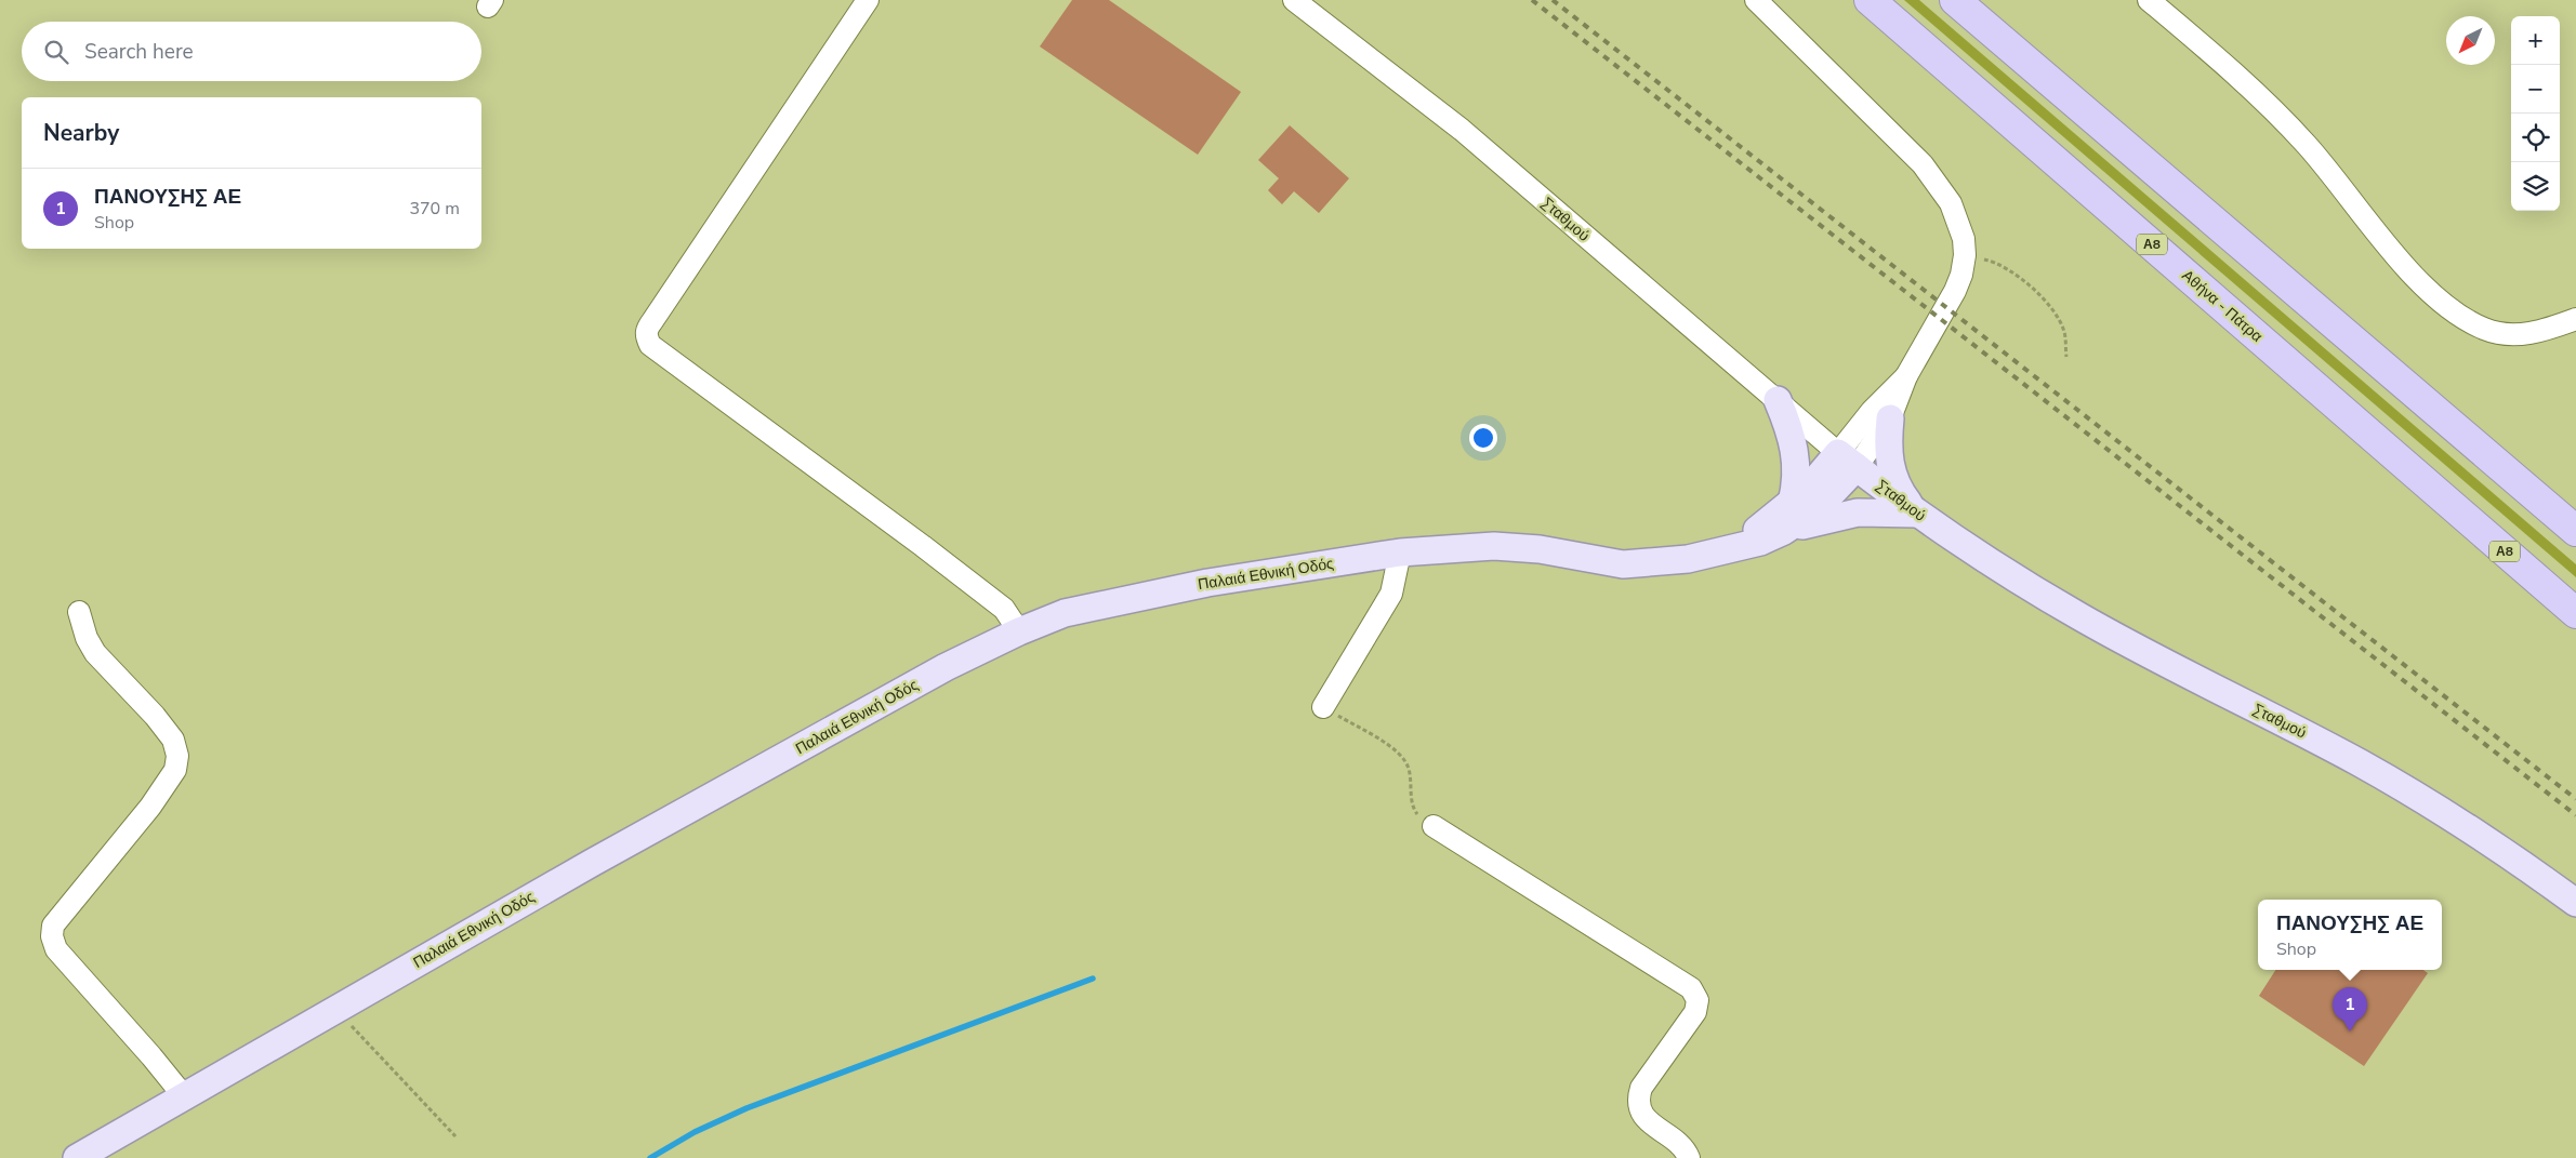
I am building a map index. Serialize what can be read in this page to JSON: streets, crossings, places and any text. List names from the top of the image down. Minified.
{"streets":{"highway":["Α8","Αθήνα - Πάτρα"],"main road":["Σταθμού","Παλαιά Εθνική Οδός"]},"crossings":[["Σταθμού","Παλαιά Εθνική Οδός"]],"north":"bottom left","page":{"map_buttons":["+","−"],"search":"Search here","heading":"Nearby","list":[{"mark":"1","name":"ΠΑΝΟΥΣΗΣ ΑΕ","note":"Shop","value":"370 m"}],"popup":["ΠΑΝΟΥΣΗΣ ΑΕ","Shop"],"pins":"1"}}
